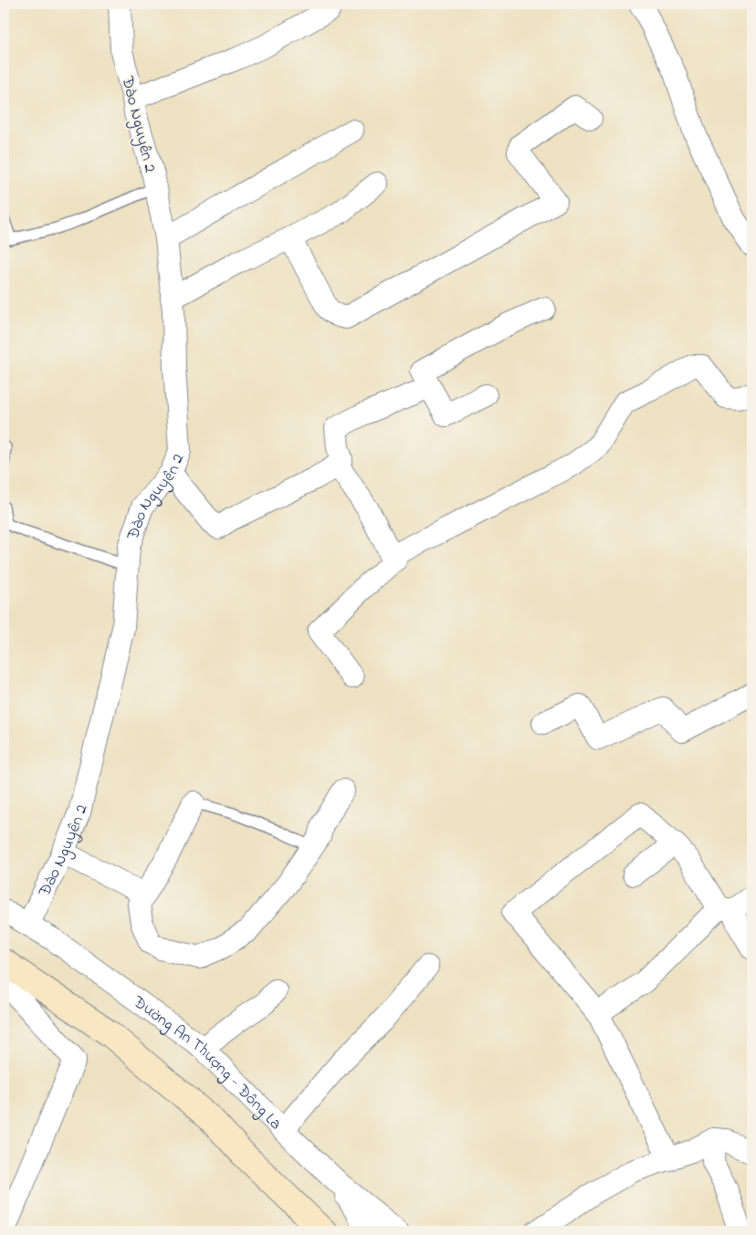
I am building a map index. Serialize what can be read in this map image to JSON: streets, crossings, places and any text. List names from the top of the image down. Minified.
{"streets":{"street":["Đào Nguyên 2","Đường An Thượng - Đông La"]},"crossings":[["Đào Nguyên 2","Đường An Thượng - Đông La"]]}
